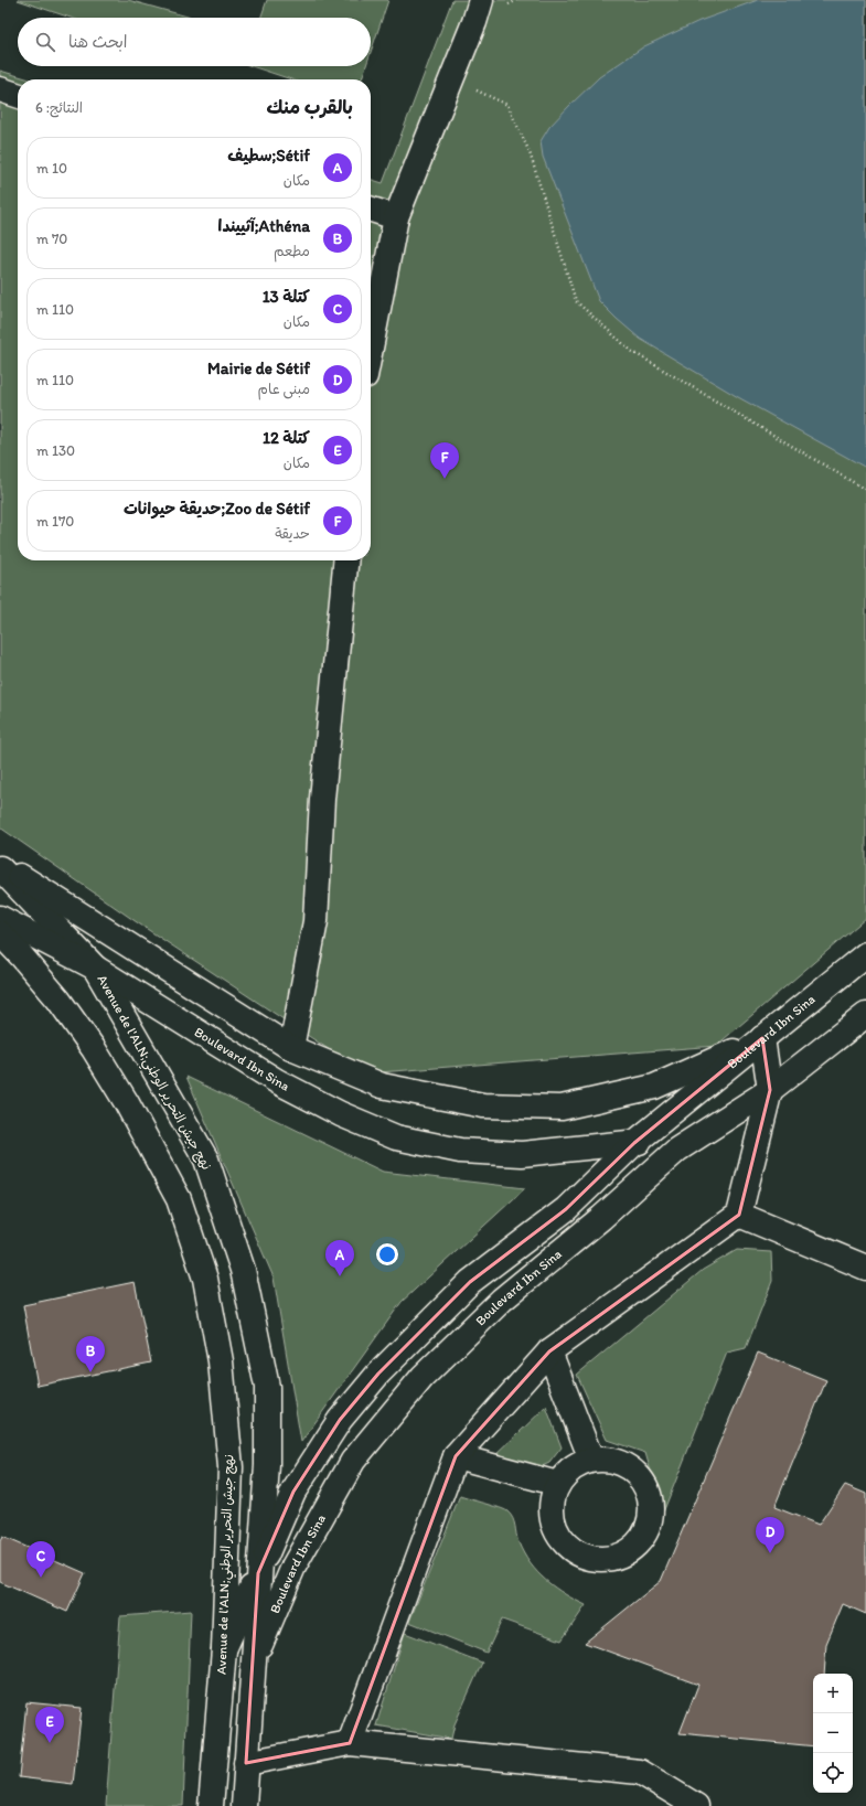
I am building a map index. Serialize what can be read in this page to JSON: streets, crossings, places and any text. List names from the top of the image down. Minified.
{"streets":{"main road":["Boulevard Ibn Sina","Avenue de l'ALN;نهج جيش التحرير الوطني"]},"crossings":[["Boulevard Ibn Sina","Avenue de l'ALN;نهج جيش التحرير الوطني"]],"page":{"search":"ابحث هنا","heading":["بالقرب منك","النتائج: 6"],"list":[{"mark":"A","name":"Sétif;سطيف","note":"مكان","value":"10 m"},{"mark":"B","name":"Athéna;آثييندا","note":"مطعم","value":"70 m"},{"mark":"C","name":"كتلة 13","note":"مكان","value":"110 m"},{"mark":"D","name":"Mairie de Sétif","note":"مبنى عام","value":"110 m"},{"mark":"E","name":"كتلة 12","note":"مكان","value":"130 m"},{"mark":"F","name":"Zoo de Sétif;حديقة حيوانات","note":"حديقة","value":"170 m"}],"pins":["F","A","B","D","C","E"],"map_buttons":["+","−"]}}
